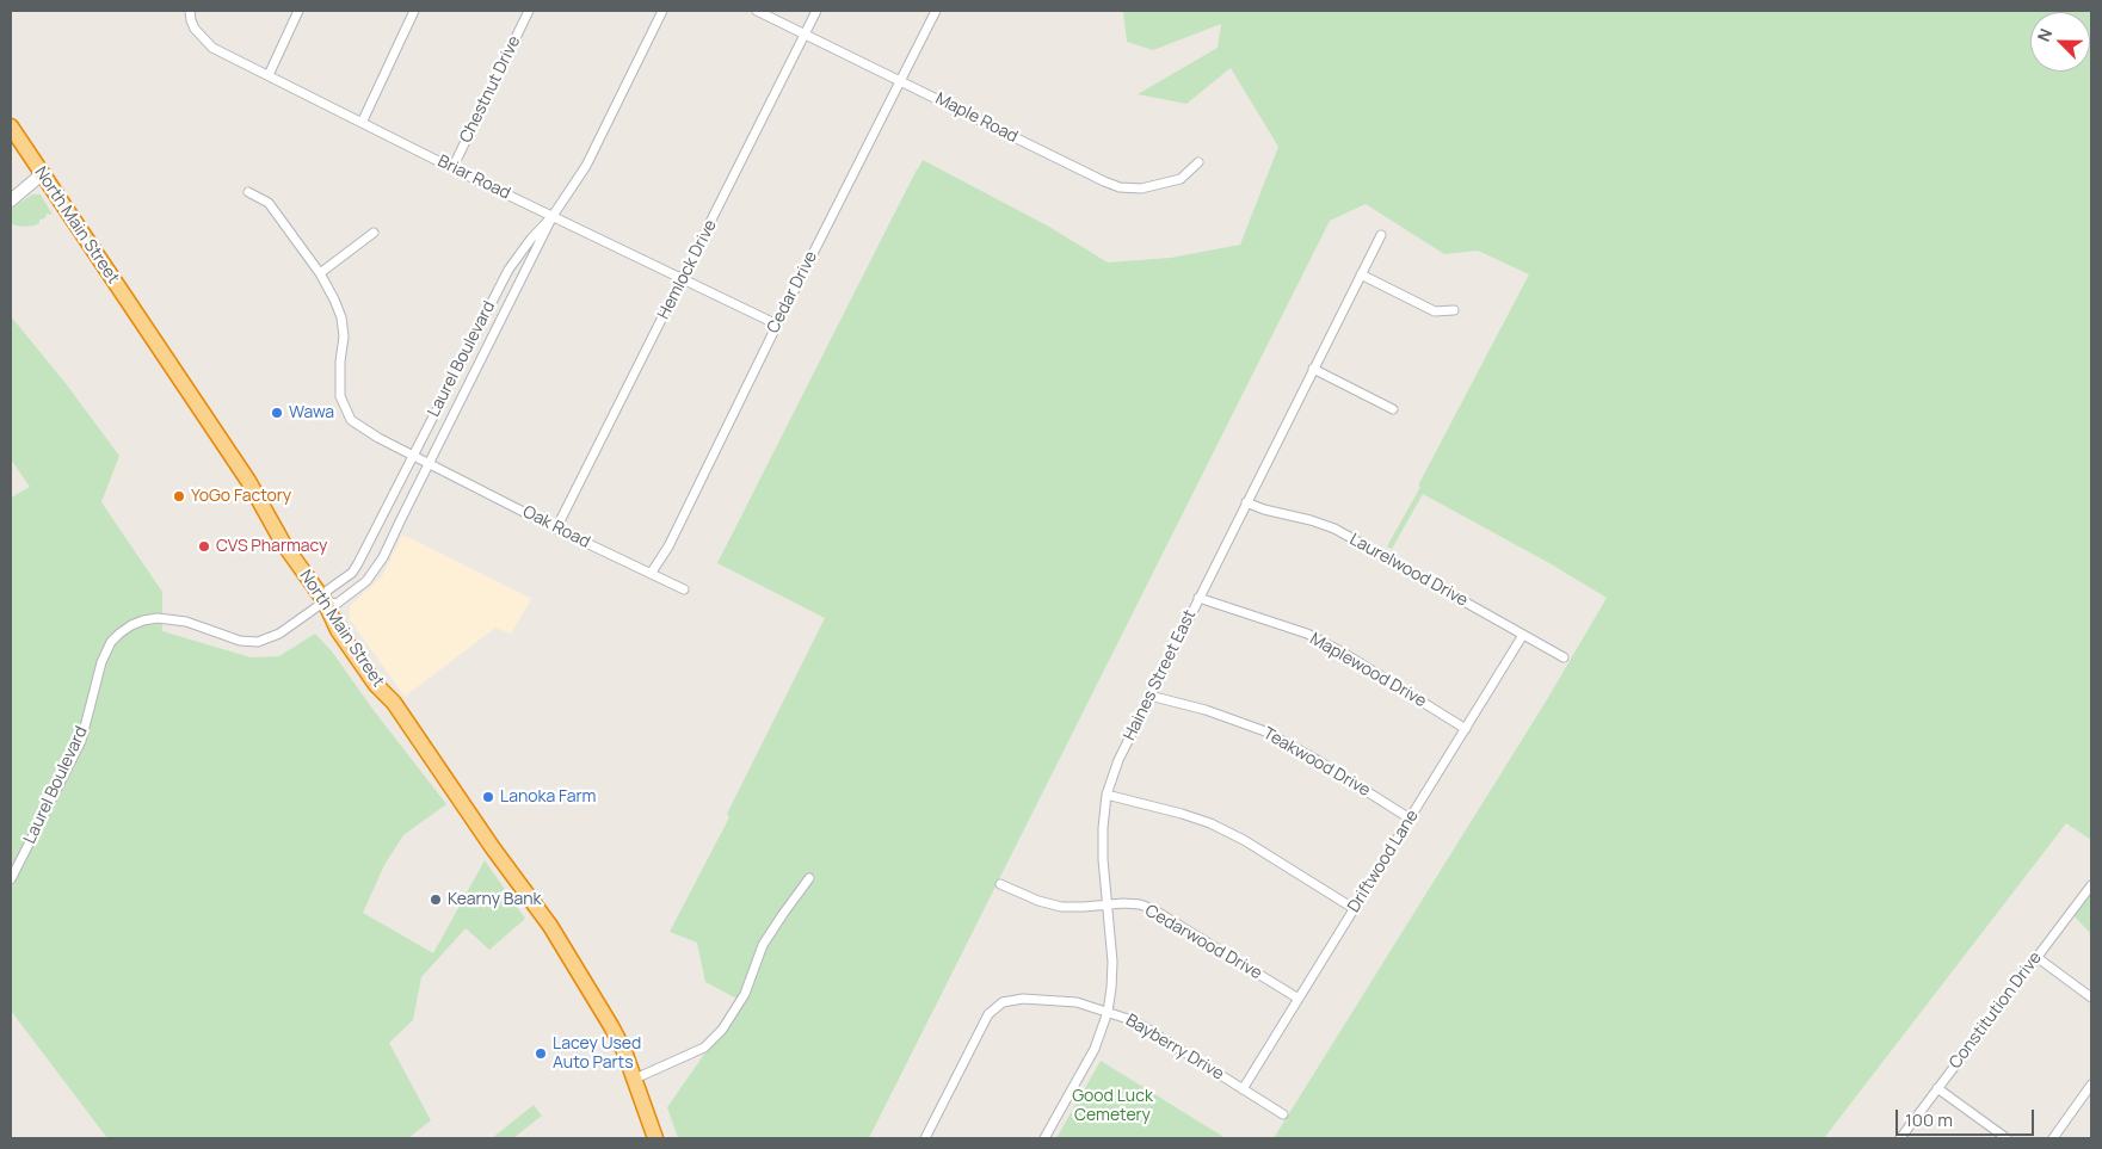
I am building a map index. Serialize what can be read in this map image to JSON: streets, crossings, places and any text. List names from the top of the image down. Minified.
{"streets":{"highway":["North Main Street"],"street":["Chestnut Drive","Maple Road","Briar Road","Hemlock Drive","Cedar Drive","Laurel Boulevard","Oak Road","Laurelwood Drive","Maplewood Drive","Haines Street East","Teakwood Drive","Driftwood Lane","Cedarwood Drive","Constitution Drive","Bayberry Drive"]},"crossings":[["Chestnut Drive","Briar Road"],["Maple Road","Hemlock Drive"],["Maple Road","Cedar Drive"],["Briar Road","Hemlock Drive"],["Briar Road","Cedar Drive"],["Briar Road","Laurel Boulevard"],["North Main Street","Laurel Boulevard"],["Hemlock Drive","Oak Road"],["Cedar Drive","Oak Road"],["Laurel Boulevard","Oak Road"],["Laurelwood Drive","Haines Street East"],["Laurelwood Drive","Driftwood Lane"],["Maplewood Drive","Haines Street East"],["Maplewood Drive","Driftwood Lane"],["Haines Street East","Teakwood Drive"],["Haines Street East","Cedarwood Drive"],["Haines Street East","Bayberry Drive"],["Teakwood Drive","Driftwood Lane"],["Driftwood Lane","Cedarwood Drive"],["Driftwood Lane","Bayberry Drive"]],"parks":["Good Luck Cemetery"],"places":["Wawa","YoGo Factory","CVS Pharmacy","Lanoka Farm","Kearny Bank","Lacey Used Auto Parts"],"scale_bar":"100 m","north":"top left"}
